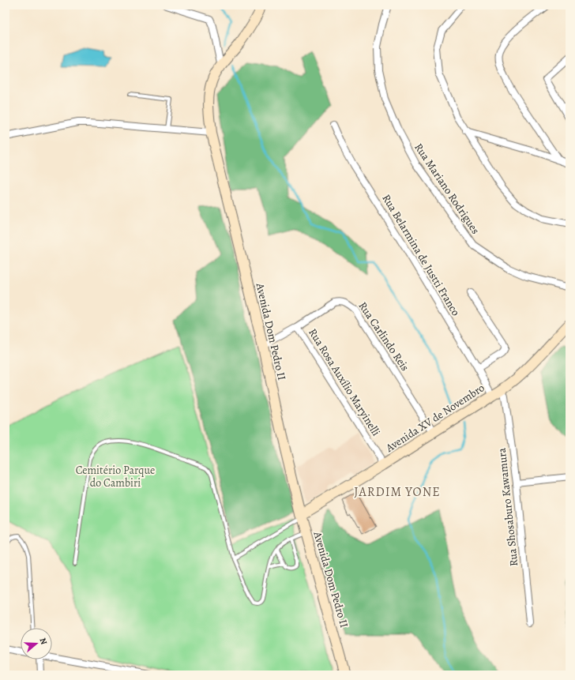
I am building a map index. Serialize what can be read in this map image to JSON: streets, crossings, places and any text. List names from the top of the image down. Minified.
{"streets":{"street":["Rua Mariano Rodrigues","Rua Belarmina de Justti Franco","Avenida Dom Pedro II","Rua Carlindo Reis","Rua Rosa Auxílio Maryinelli","Avenida XV de Novembro","Rua Shosaburo Kawamura"]},"crossings":[["Rua Belarmina de Justti Franco","Avenida XV de Novembro"],["Avenida Dom Pedro II","Rua Carlindo Reis"],["Avenida Dom Pedro II","Avenida XV de Novembro"],["Rua Carlindo Reis","Rua Rosa Auxílio Maryinelli"],["Rua Carlindo Reis","Avenida XV de Novembro"],["Rua Rosa Auxílio Maryinelli","Avenida XV de Novembro"],["Avenida XV de Novembro","Rua Shosaburo Kawamura"]],"districts":["JARDIM YONE"],"parks":["Cemitério Parque do Cambiri"],"north":"right"}
